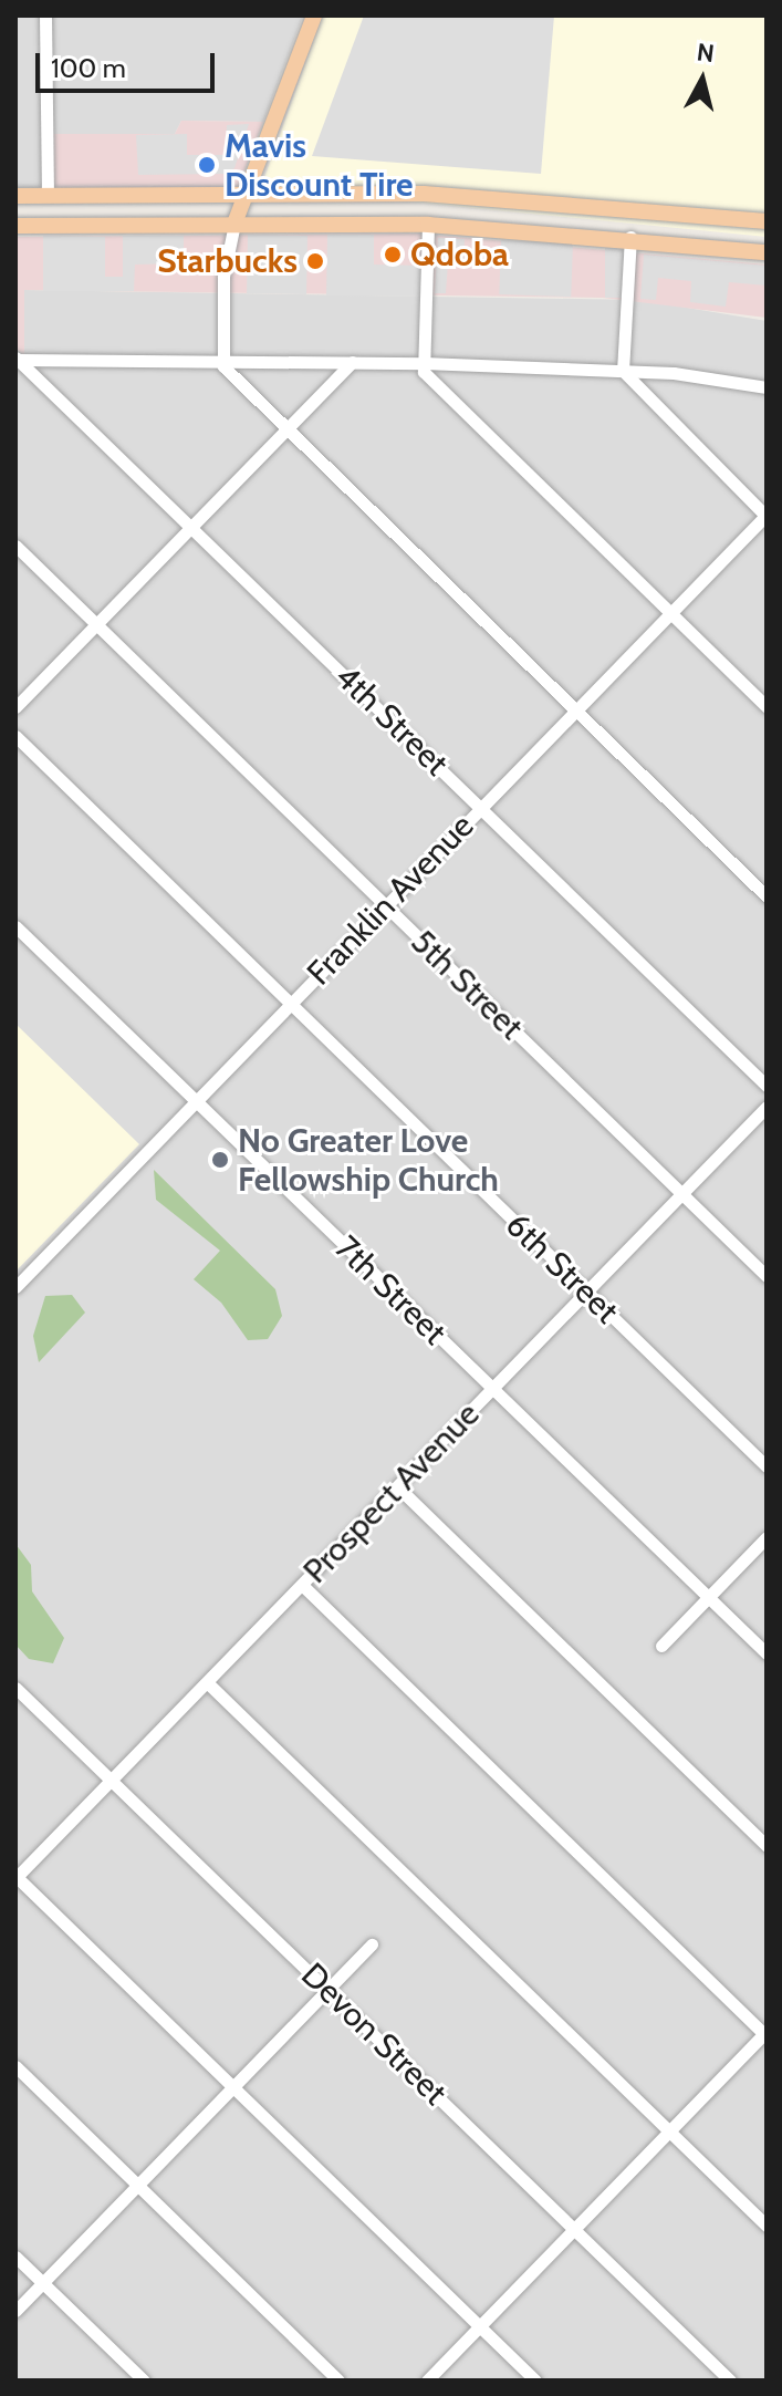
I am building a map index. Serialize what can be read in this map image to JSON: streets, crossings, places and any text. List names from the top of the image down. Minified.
{"streets":{"street":["4th Street","Franklin Avenue","5th Street","6th Street","7th Street","Prospect Avenue","Devon Street"]},"crossings":[["4th Street","Franklin Avenue"],["Franklin Avenue","5th Street"],["Franklin Avenue","6th Street"],["Franklin Avenue","7th Street"],["5th Street","Prospect Avenue"],["6th Street","Prospect Avenue"],["7th Street","Prospect Avenue"],["Prospect Avenue","Devon Street"]],"places":["Mavis Discount Tire","Qdoba","Starbucks","No Greater Love Fellowship Church"],"scale_bar":"100 m","north":"top"}
